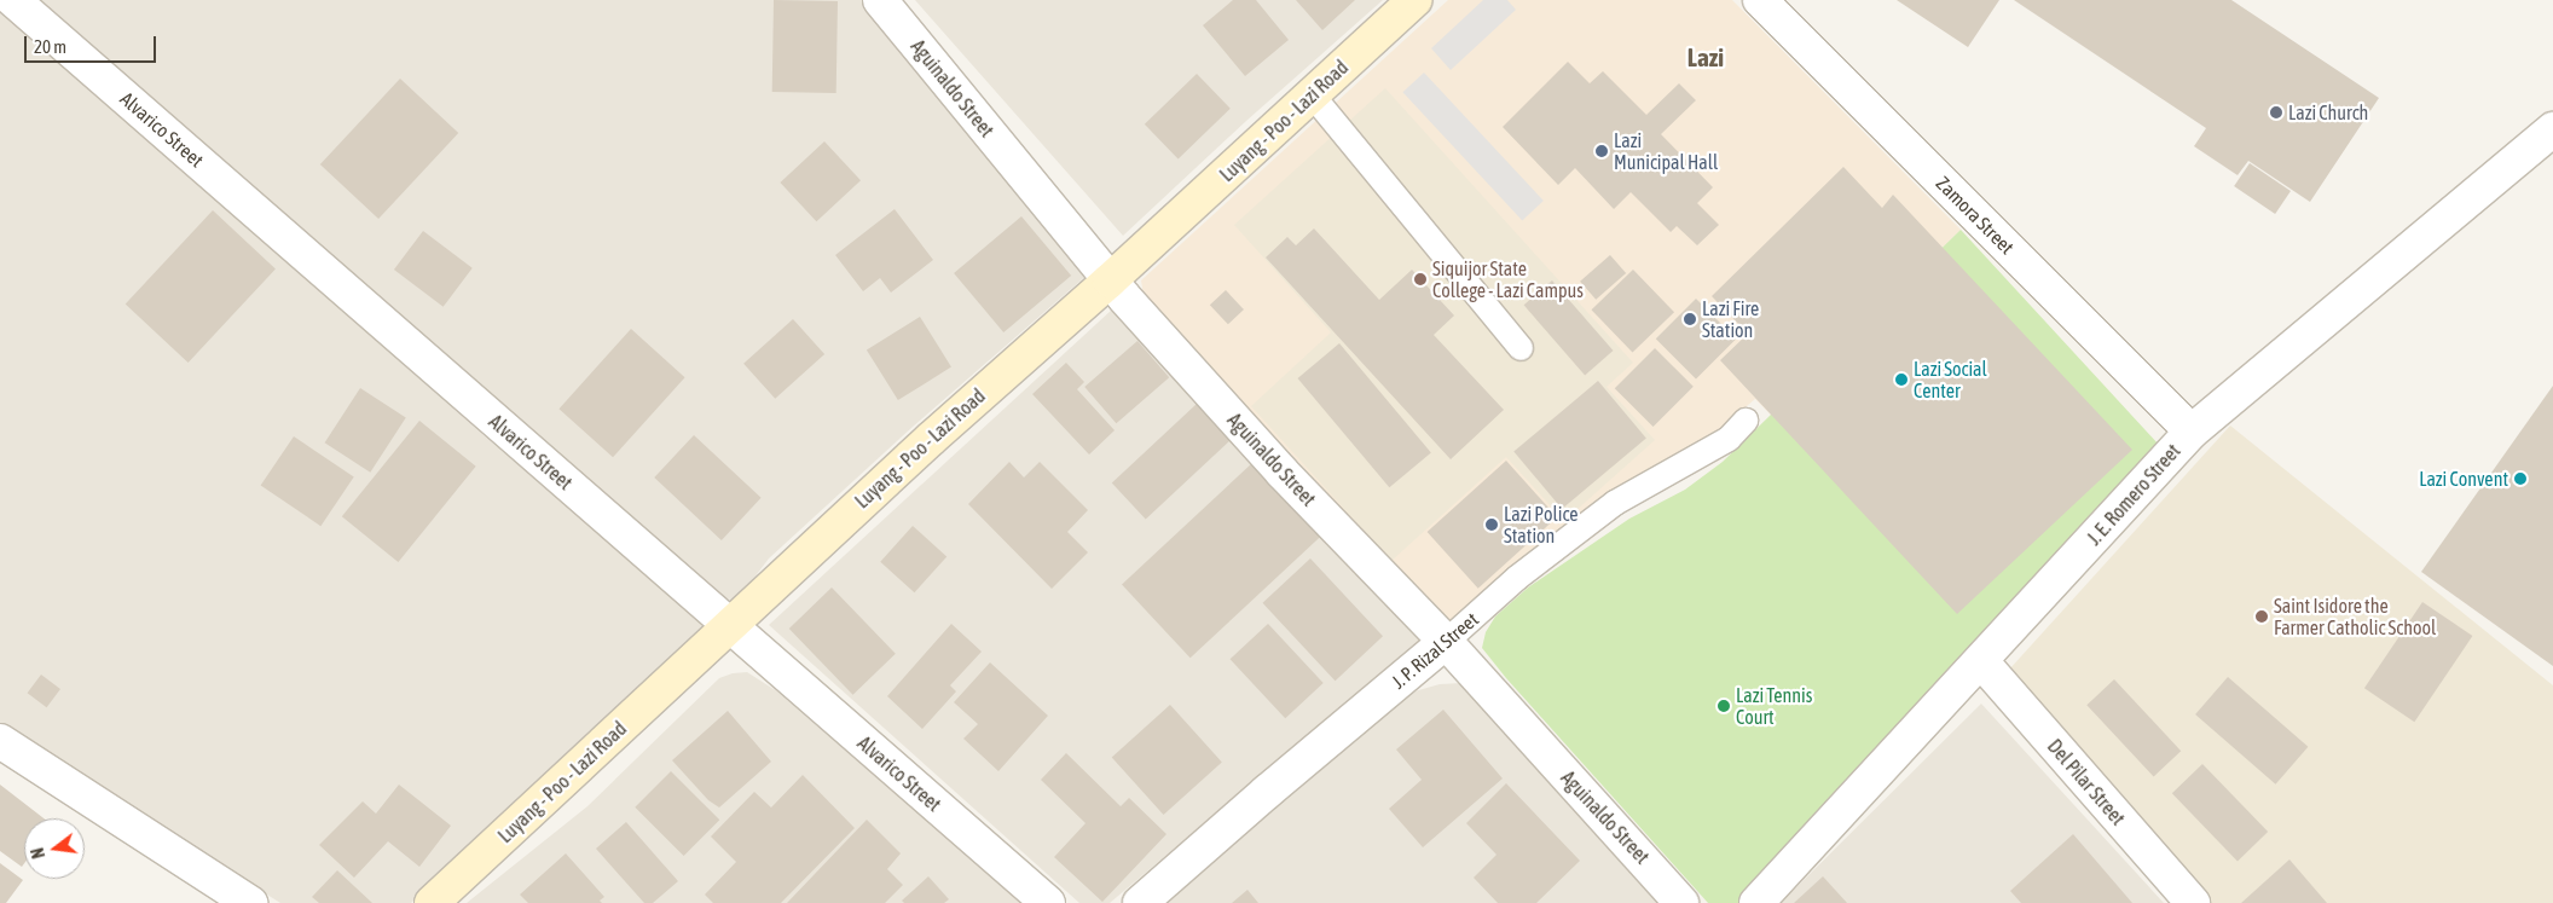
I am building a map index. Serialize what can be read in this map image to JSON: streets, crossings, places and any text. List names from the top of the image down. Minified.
{"streets":{"main road":["Luyang - Poo - Lazi Road"],"street":["Aguinaldo Street","Alvarico Street","Zamora Street","J. E. Romero Street","J. P. Rizal Street","Del Pilar Street"]},"crossings":[["Aguinaldo Street","Luyang - Poo - Lazi Road"],["Aguinaldo Street","J. P. Rizal Street"],["Luyang - Poo - Lazi Road","Alvarico Street"],["Zamora Street","J. E. Romero Street"],["J. E. Romero Street","Del Pilar Street"]],"districts":["Lazi"],"places":["Lazi Church","Lazi Municipal Hall","Siquijor State College - Lazi Campus","Lazi Fire Station","Lazi Social Center","Lazi Convent","Lazi Police Station","Saint Isidore the Farmer Catholic School","Lazi Tennis Court"],"scale_bar":"20 m","north":"left"}
